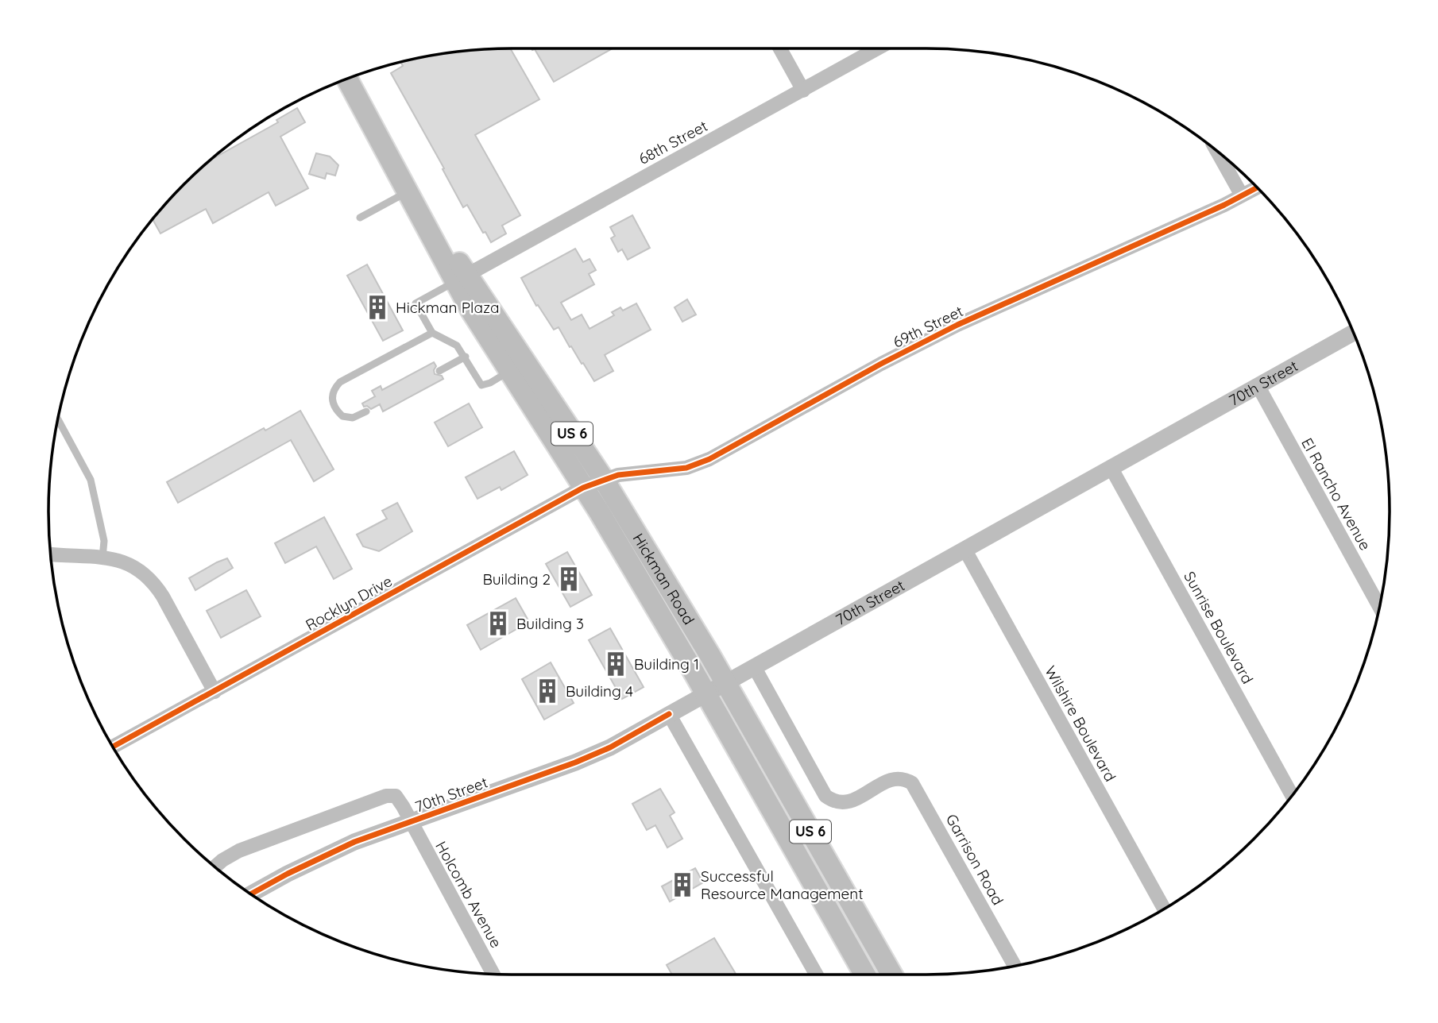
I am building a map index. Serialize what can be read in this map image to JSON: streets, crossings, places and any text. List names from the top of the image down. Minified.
{"streets":{"main road":["US 6","Hickman Road"],"street":["68th Street","69th Street","70th Street","El Rancho Avenue","Rocklyn Drive","Sunrise Boulevard","Wilshire Boulevard","Garrison Road","Holcomb Avenue"]},"crossings":[["68th Street","Hickman Road"],["69th Street","Hickman Road"],["69th Street","Rocklyn Drive"],["70th Street","El Rancho Avenue"],["70th Street","Hickman Road"],["70th Street","Sunrise Boulevard"],["70th Street","Wilshire Boulevard"],["70th Street","Garrison Road"],["70th Street","Holcomb Avenue"],["Hickman Road","Rocklyn Drive"]],"places":{"building":["Hickman Plaza","Building 2","Building 3","Building 1","Building 4","Successful Resource Management"]}}
